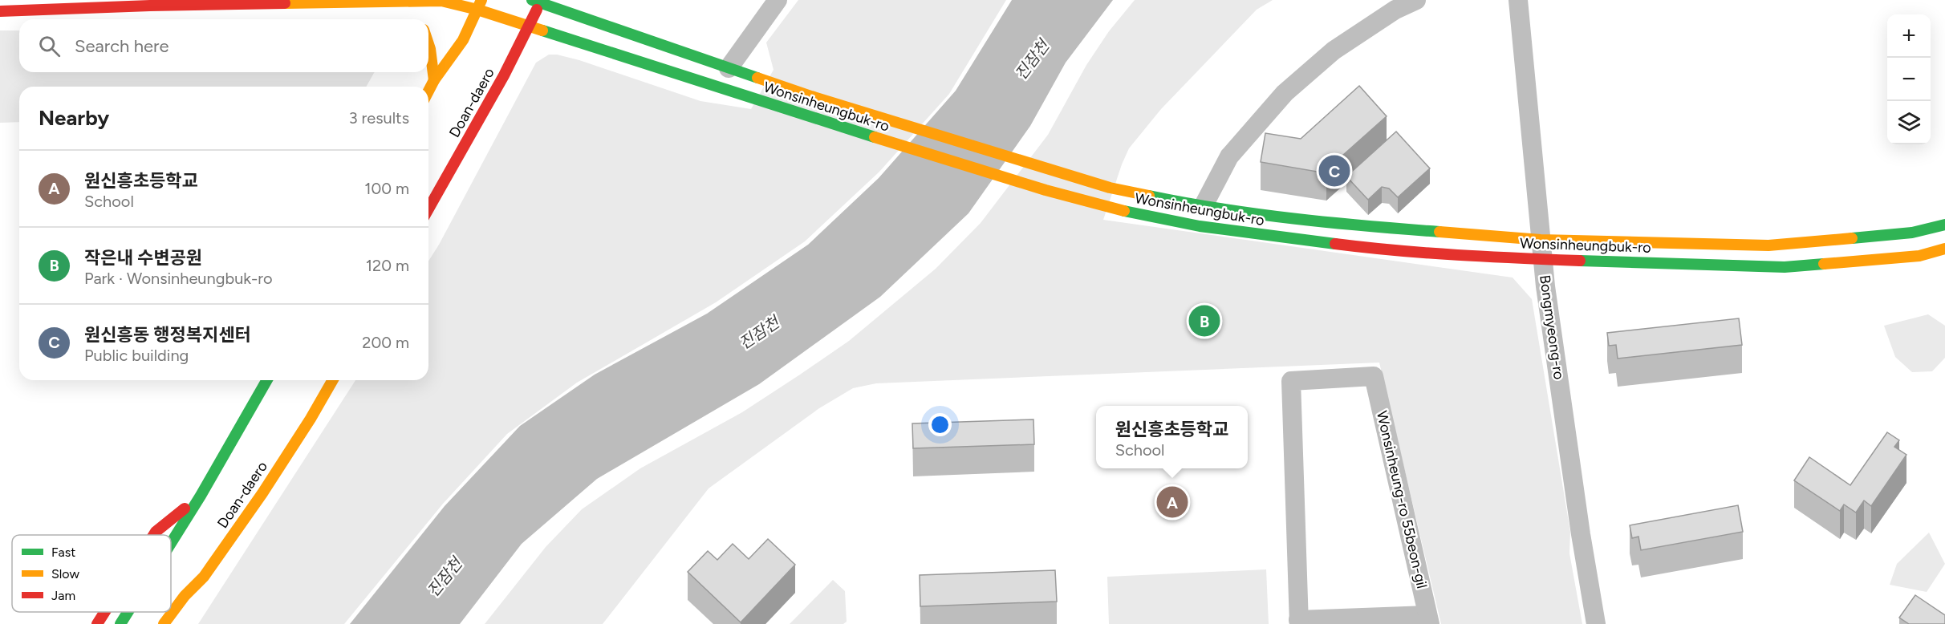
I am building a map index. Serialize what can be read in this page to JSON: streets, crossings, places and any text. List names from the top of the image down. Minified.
{"streets":{"street":["Doan-daero","Wonsinheungbuk-ro","Bongmyeong-ro","Wonsinheung-ro 55beon-gil"]},"crossings":[["Doan-daero","Wonsinheungbuk-ro"],["Wonsinheungbuk-ro","Bongmyeong-ro"]],"water":["진잠천"],"legend":["Fast","Slow","Jam"],"page":{"map_buttons":["+","−"],"search":"Search here","heading":["Nearby","3 results"],"list":[{"mark":"A","name":"원신흥초등학교","note":"School","value":"100 m"},{"mark":"B","name":"작은내 수변공원","note":"Park · Wonsinheungbuk-ro","value":"120 m"},{"mark":"C","name":"원신흥동 행정복지센터","note":"Public building","value":"200 m"}],"pins":["C","B","A"],"popup":["원신흥초등학교","School"]}}
